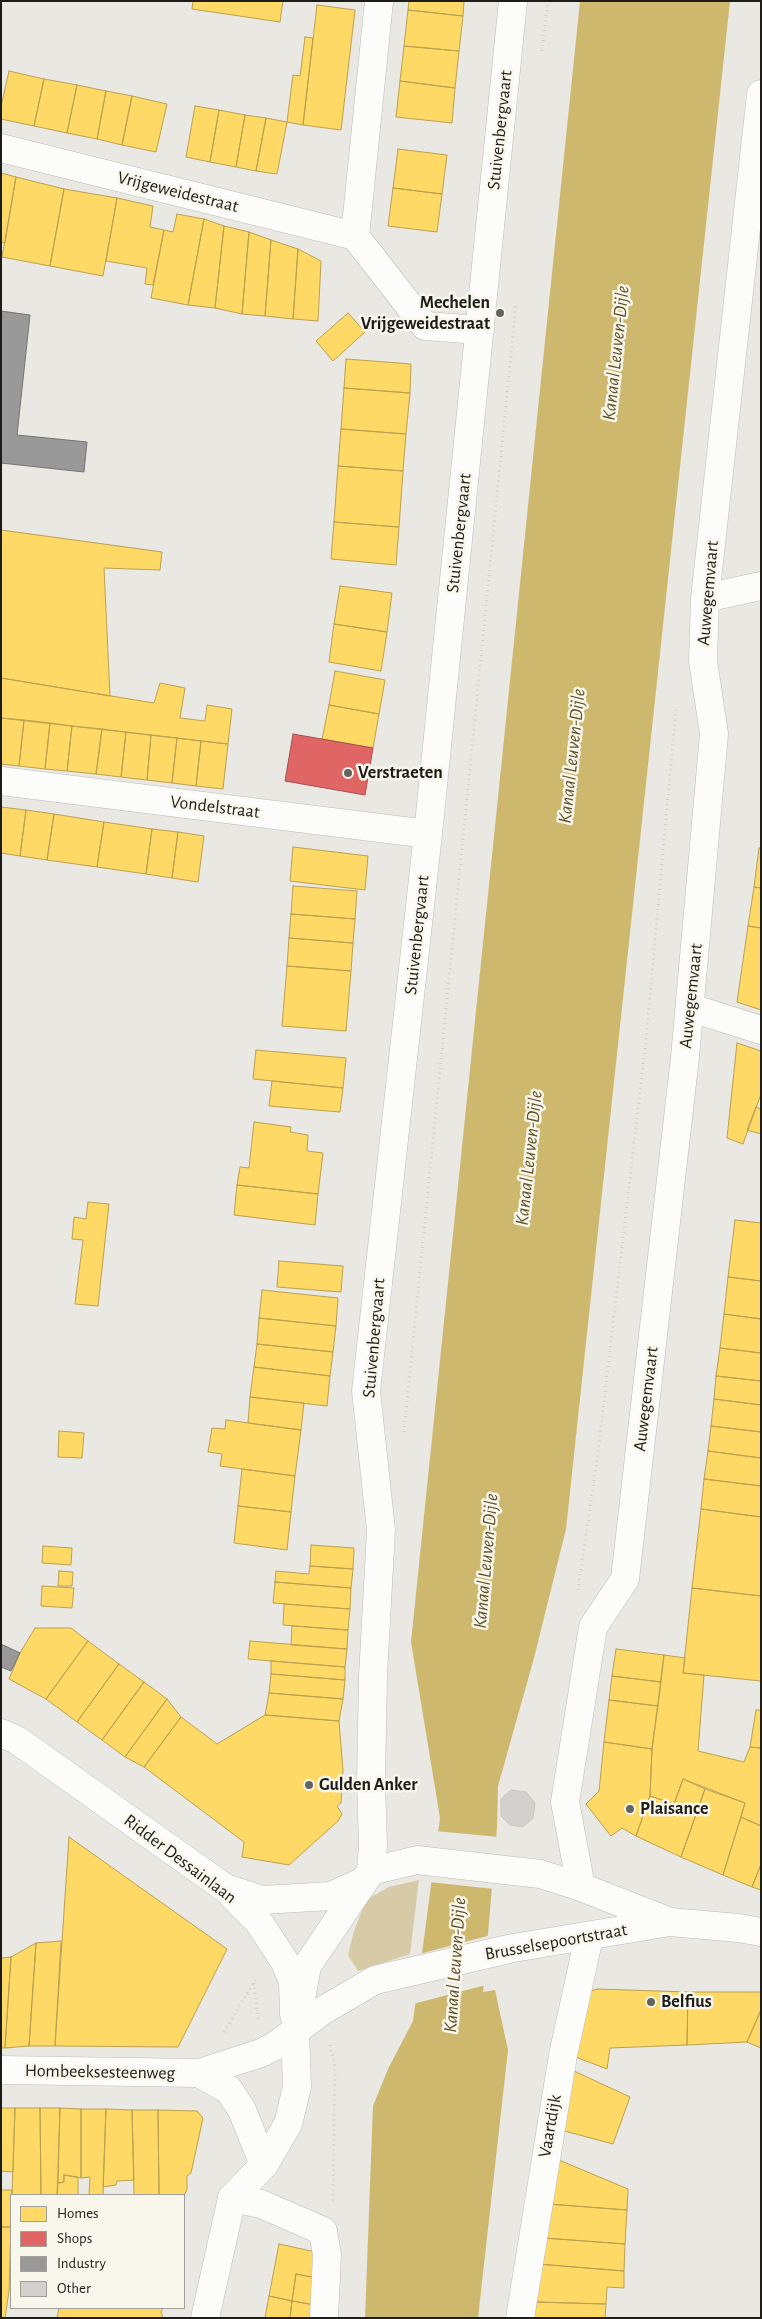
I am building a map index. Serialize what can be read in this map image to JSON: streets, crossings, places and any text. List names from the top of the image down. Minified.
{"streets":{"street":["Stuivenbergvaart","Vrijgeweidestraat","Auwegemvaart","Vondelstraat","Ridder Dessainlaan","Brusselsepoortstraat","Hombeeksesteenweg","Vaartdijk"]},"crossings":[["Stuivenbergvaart","Vondelstraat"],["Stuivenbergvaart","Brusselsepoortstraat"],["Auwegemvaart","Brusselsepoortstraat"],["Ridder Dessainlaan","Brusselsepoortstraat"],["Ridder Dessainlaan","Hombeeksesteenweg"],["Brusselsepoortstraat","Hombeeksesteenweg"],["Brusselsepoortstraat","Vaartdijk"]],"water":["Kanaal Leuven-Dijle"],"places":["Mechelen Vrijgeweidestraat","Verstraeten","Gulden Anker","Plaisance","Belfius"],"legend":["Homes","Shops","Industry","Other"]}
